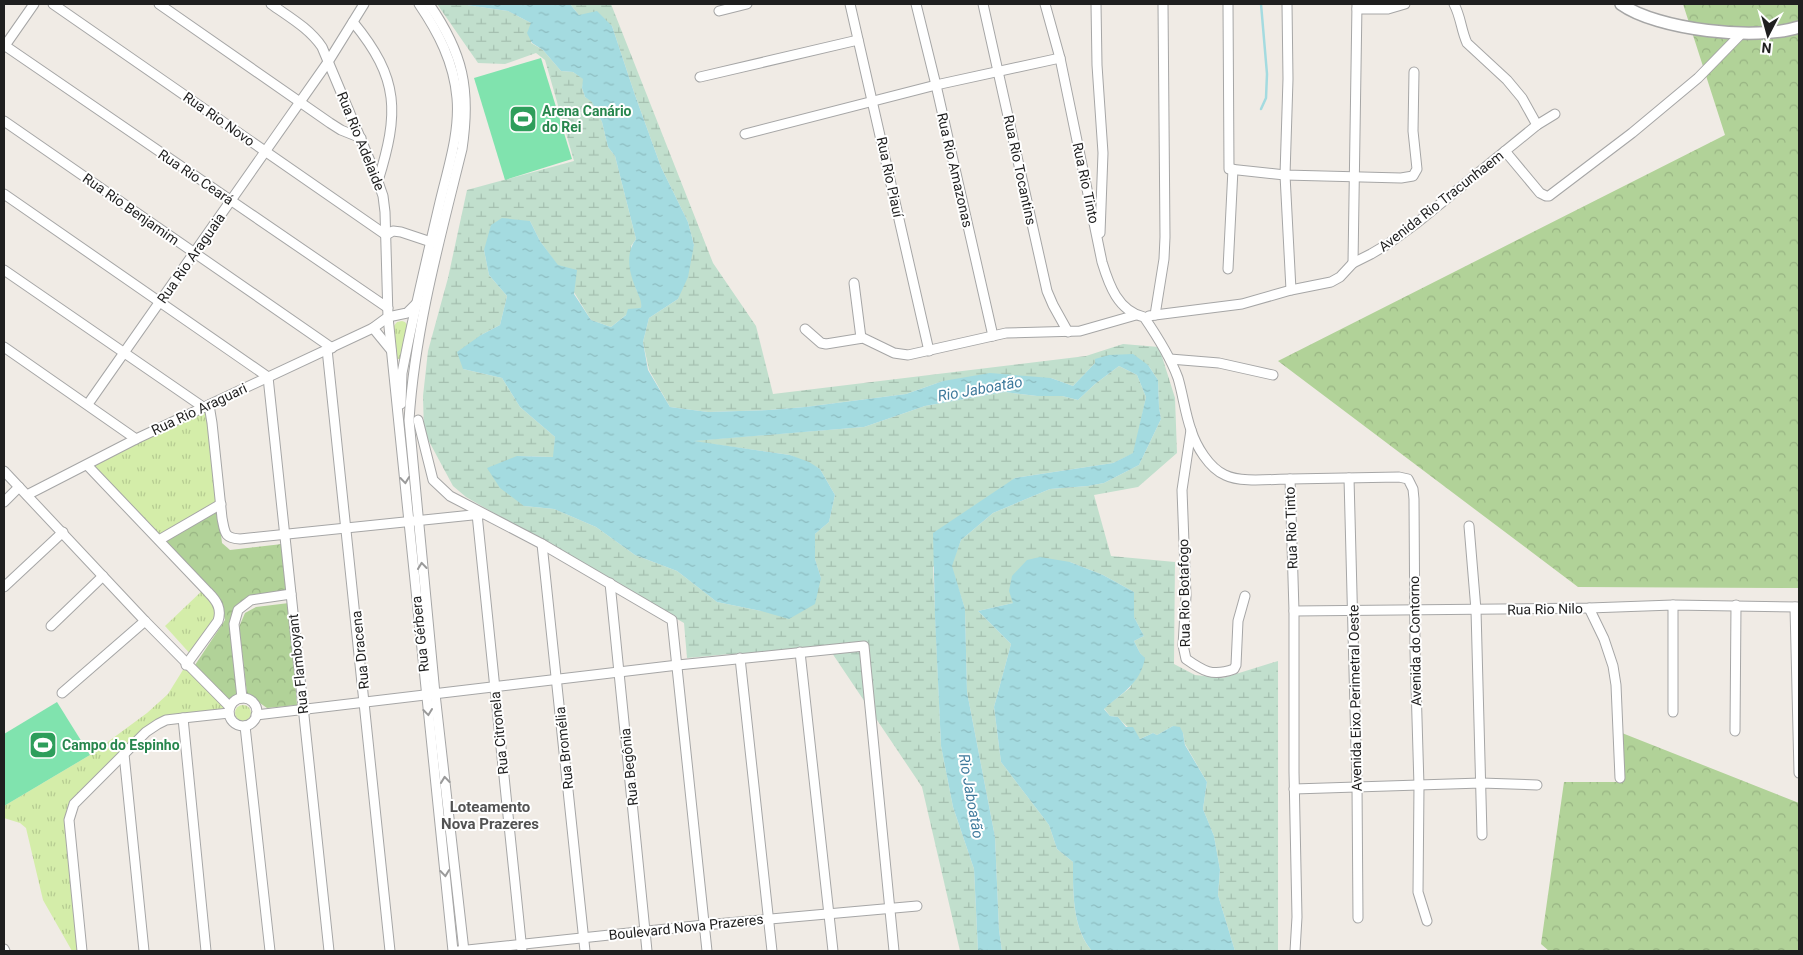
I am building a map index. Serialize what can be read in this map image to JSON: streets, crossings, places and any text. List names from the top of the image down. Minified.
{"streets":{"street":["Rua Rio Novo","Rua Rio Adelaide","Rua Rio Amazonas","Rua Rio Tocantins","Rua Rio Ceará","Rua Rio Piauí","Rua Rio Tinto","Avenida Rio Tracunhaem","Rua Rio Benjamim","Rua Rio Araguaia","Rua Rio Araguari","Rua Rio Botafogo","Rua Rio Nilo","Rua Gérbera","Avenida do Contorno","Rua Dracena","Rua Flamboyant","Avenida Eixo Perimetral Oeste","Rua Citronela","Rua Bromélia","Rua Begônia","Boulevard Nova Prazeres"]},"crossings":[["Rua Rio Novo","Rua Rio Adelaide"],["Rua Rio Novo","Rua Rio Araguaia"],["Rua Rio Adelaide","Rua Rio Ceará"],["Rua Rio Adelaide","Rua Rio Araguaia"],["Rua Rio Adelaide","Rua Gérbera"],["Rua Rio Amazonas","Avenida Rio Tracunhaem"],["Rua Rio Tocantins","Avenida Rio Tracunhaem"],["Rua Rio Ceará","Rua Rio Araguaia"],["Rua Rio Ceará","Rua Gérbera"],["Rua Rio Piauí","Avenida Rio Tracunhaem"],["Rua Rio Tinto","Avenida Rio Tracunhaem"],["Rua Rio Tinto","Rua Rio Botafogo"],["Rua Rio Tinto","Rua Rio Nilo"],["Rua Rio Tinto","Avenida do Contorno"],["Rua Rio Benjamim","Rua Rio Araguaia"],["Rua Rio Benjamim","Rua Rio Araguari"],["Rua Rio Benjamim","Rua Dracena"],["Rua Rio Araguari","Rua Dracena"],["Rua Rio Araguari","Rua Flamboyant"],["Rua Rio Nilo","Avenida do Contorno"],["Rua Rio Nilo","Avenida Eixo Perimetral Oeste"],["Rua Gérbera","Boulevard Nova Prazeres"],["Avenida do Contorno","Avenida Eixo Perimetral Oeste"],["Rua Citronela","Boulevard Nova Prazeres"],["Rua Bromélia","Boulevard Nova Prazeres"],["Rua Begônia","Boulevard Nova Prazeres"]],"districts":["Loteamento Nova Prazeres"],"water":["Rio Jaboatão"],"places":{"sports":["Arena Canário do Rei","Campo do Espinho"]},"north":"bottom"}
